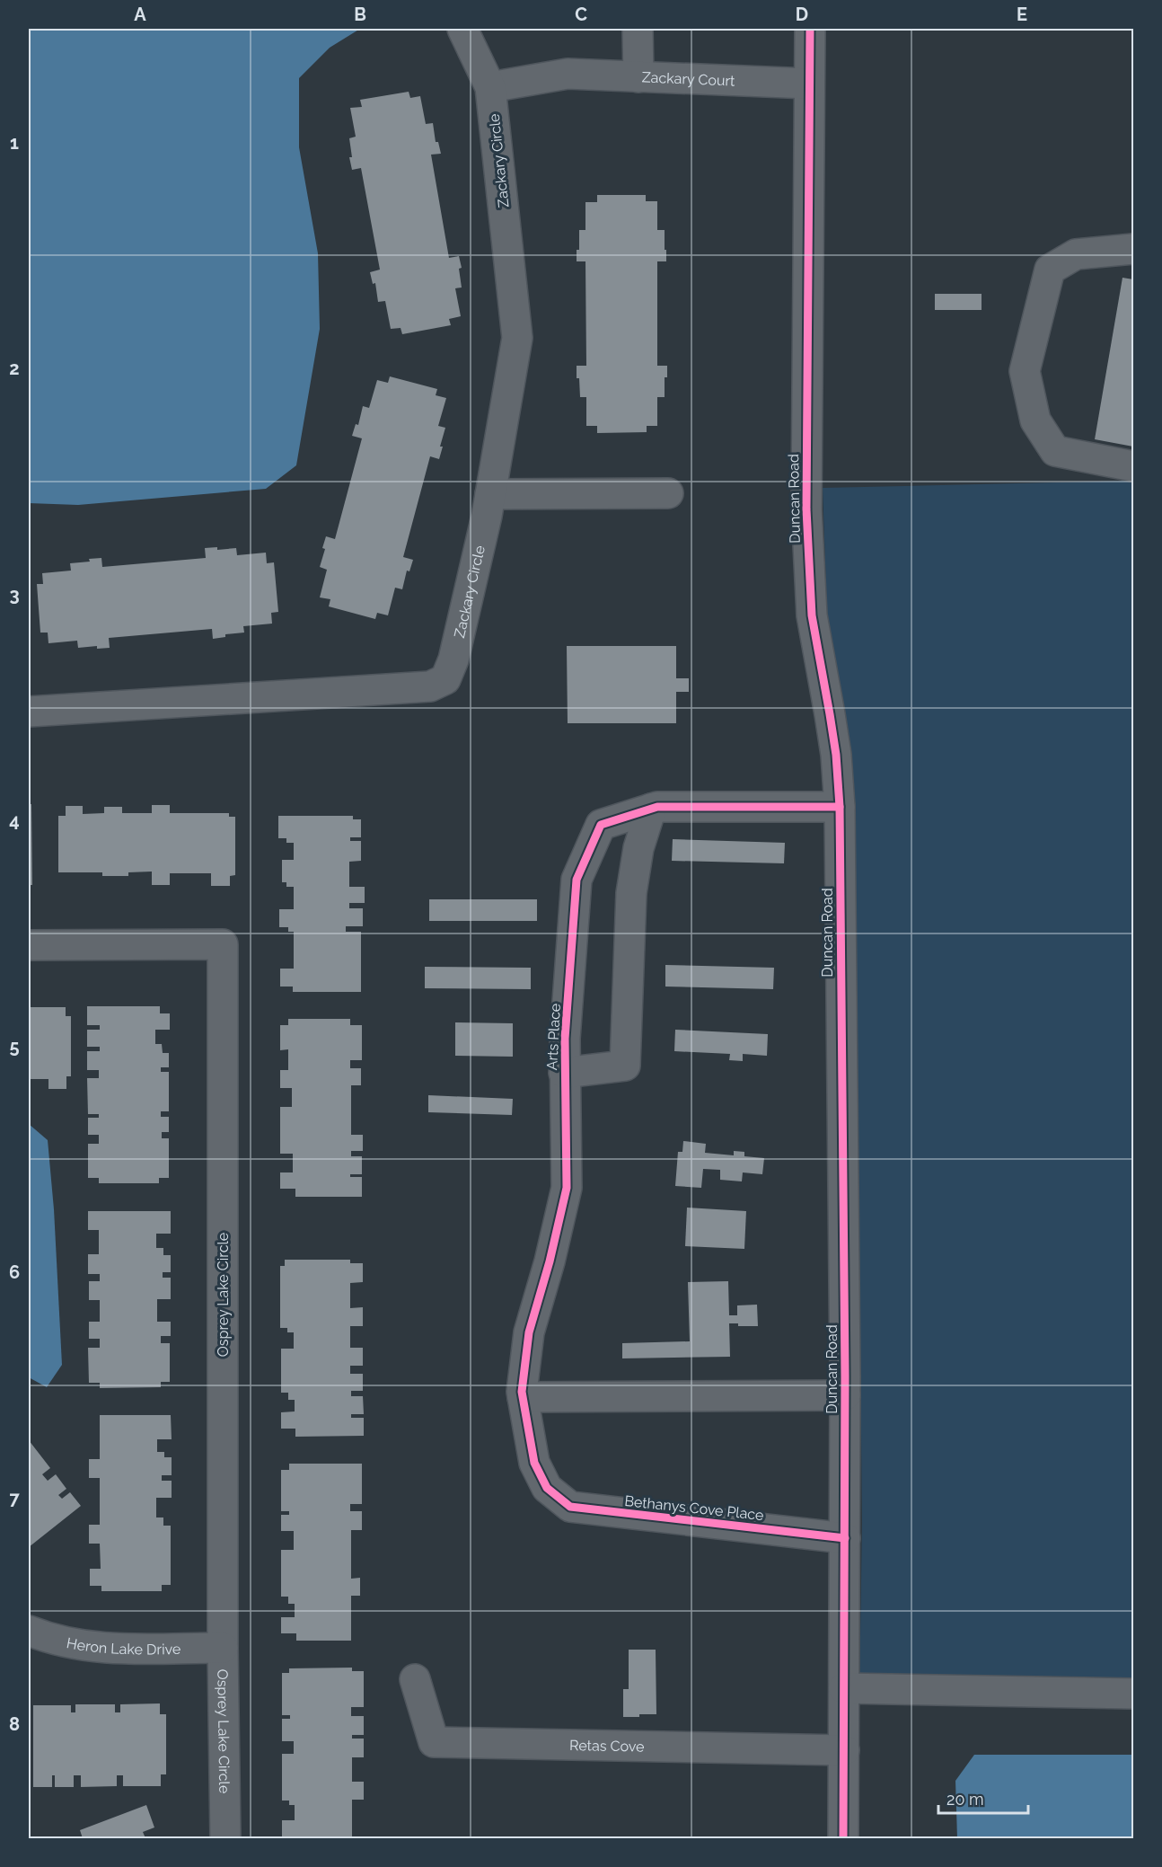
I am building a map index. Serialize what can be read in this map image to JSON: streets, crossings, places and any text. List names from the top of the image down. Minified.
{"streets":{"street":["Zackary Court","Zackary Circle","Duncan Road","Arts Place","Osprey Lake Circle","Bethanys Cove Place","Heron Lake Drive","Retas Cove"]},"crossings":[["Zackary Court","Zackary Circle"],["Zackary Court","Duncan Road"],["Duncan Road","Arts Place"],["Duncan Road","Bethanys Cove Place"],["Duncan Road","Retas Cove"],["Arts Place","Bethanys Cove Place"],["Osprey Lake Circle","Heron Lake Drive"]],"scale_bar":"20 m","grid":{"columns":["A","B","C","D","E"],"rows":["1","2","3","4","5","6","7","8"]}}
